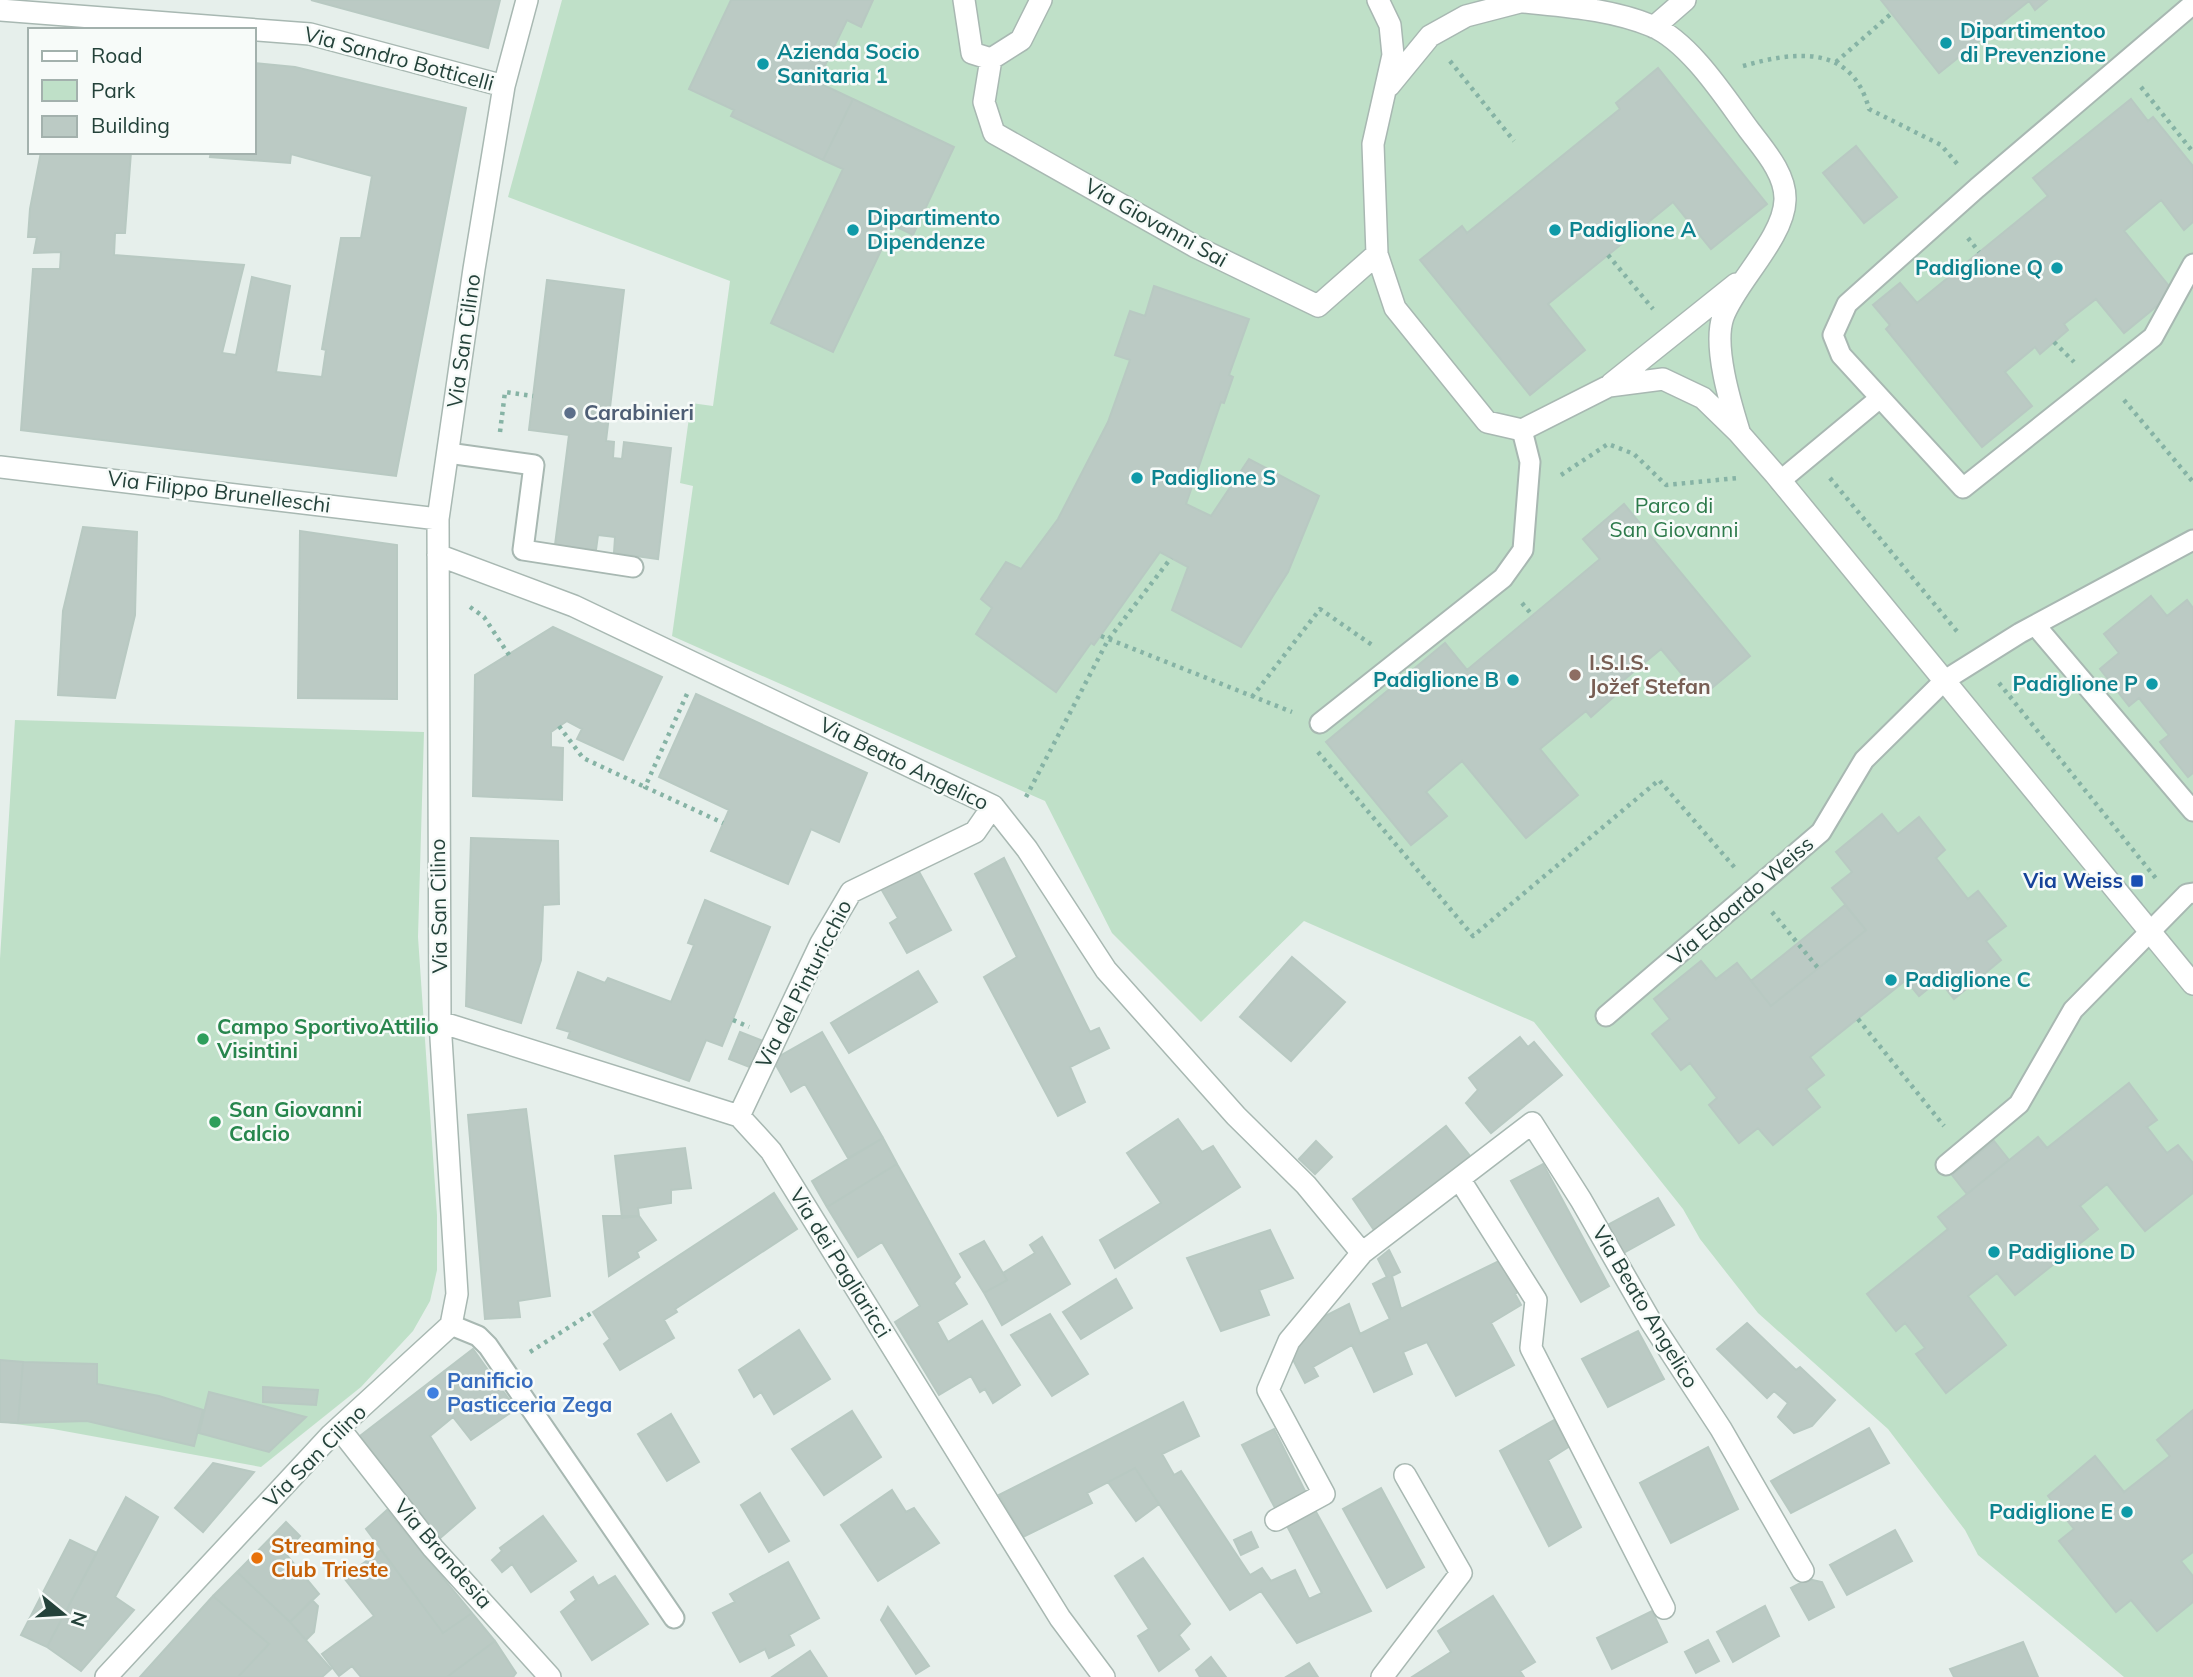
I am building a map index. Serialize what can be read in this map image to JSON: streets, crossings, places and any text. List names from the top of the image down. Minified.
{"streets":{"street":["Via Sandro Botticelli","Via Giovanni Sai","Via San Cilino","Via Filippo Brunelleschi","Via Beato Angelico","Via del Pinturicchio","Via dei Pagliaricci","Via Brandesia"],"lane":["Via Edoardo Weiss"]},"crossings":[["Via Sandro Botticelli","Via San Cilino"],["Via San Cilino","Via Filippo Brunelleschi"],["Via San Cilino","Via Beato Angelico"],["Via San Cilino","Via Brandesia"],["Via Beato Angelico","Via del Pinturicchio"],["Via del Pinturicchio","Via dei Pagliaricci"]],"parks":["Parco di San Giovanni"],"places":{"other":["Dipartimentoo di Prevenzione","Azienda Socio Sanitaria 1","Dipartimento Dipendenze","Padiglione A","Padiglione Q","Carabinieri","Padiglione S","I.S.I.S. Jožef Stefan","Padiglione B","Padiglione P","Padiglione C","Campo SportivoAttilio Visintini","San Giovanni Calcio","Padiglione D","Panificio Pasticceria Zega","Padiglione E","Streaming Club Trieste"],"transit":["Via Weiss"]},"legend":["Road","Park","Building"],"north":"right"}
